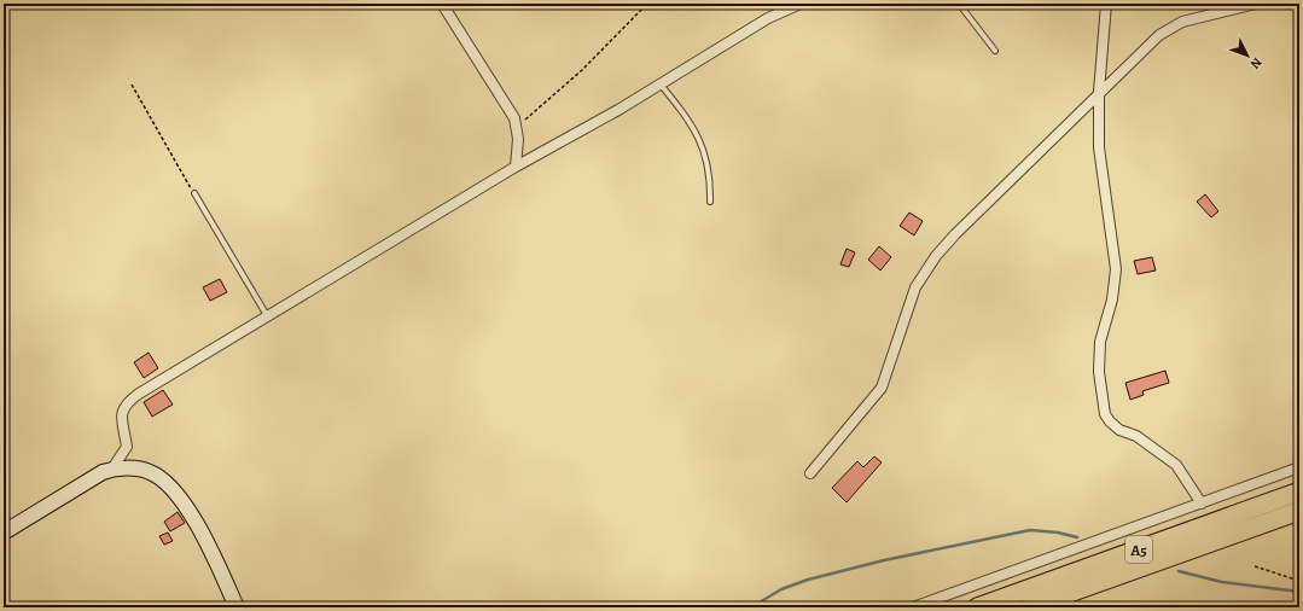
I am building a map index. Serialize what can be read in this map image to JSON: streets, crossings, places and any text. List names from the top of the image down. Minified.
{"streets":{"highway":["Α5"]},"north":"bottom right"}
